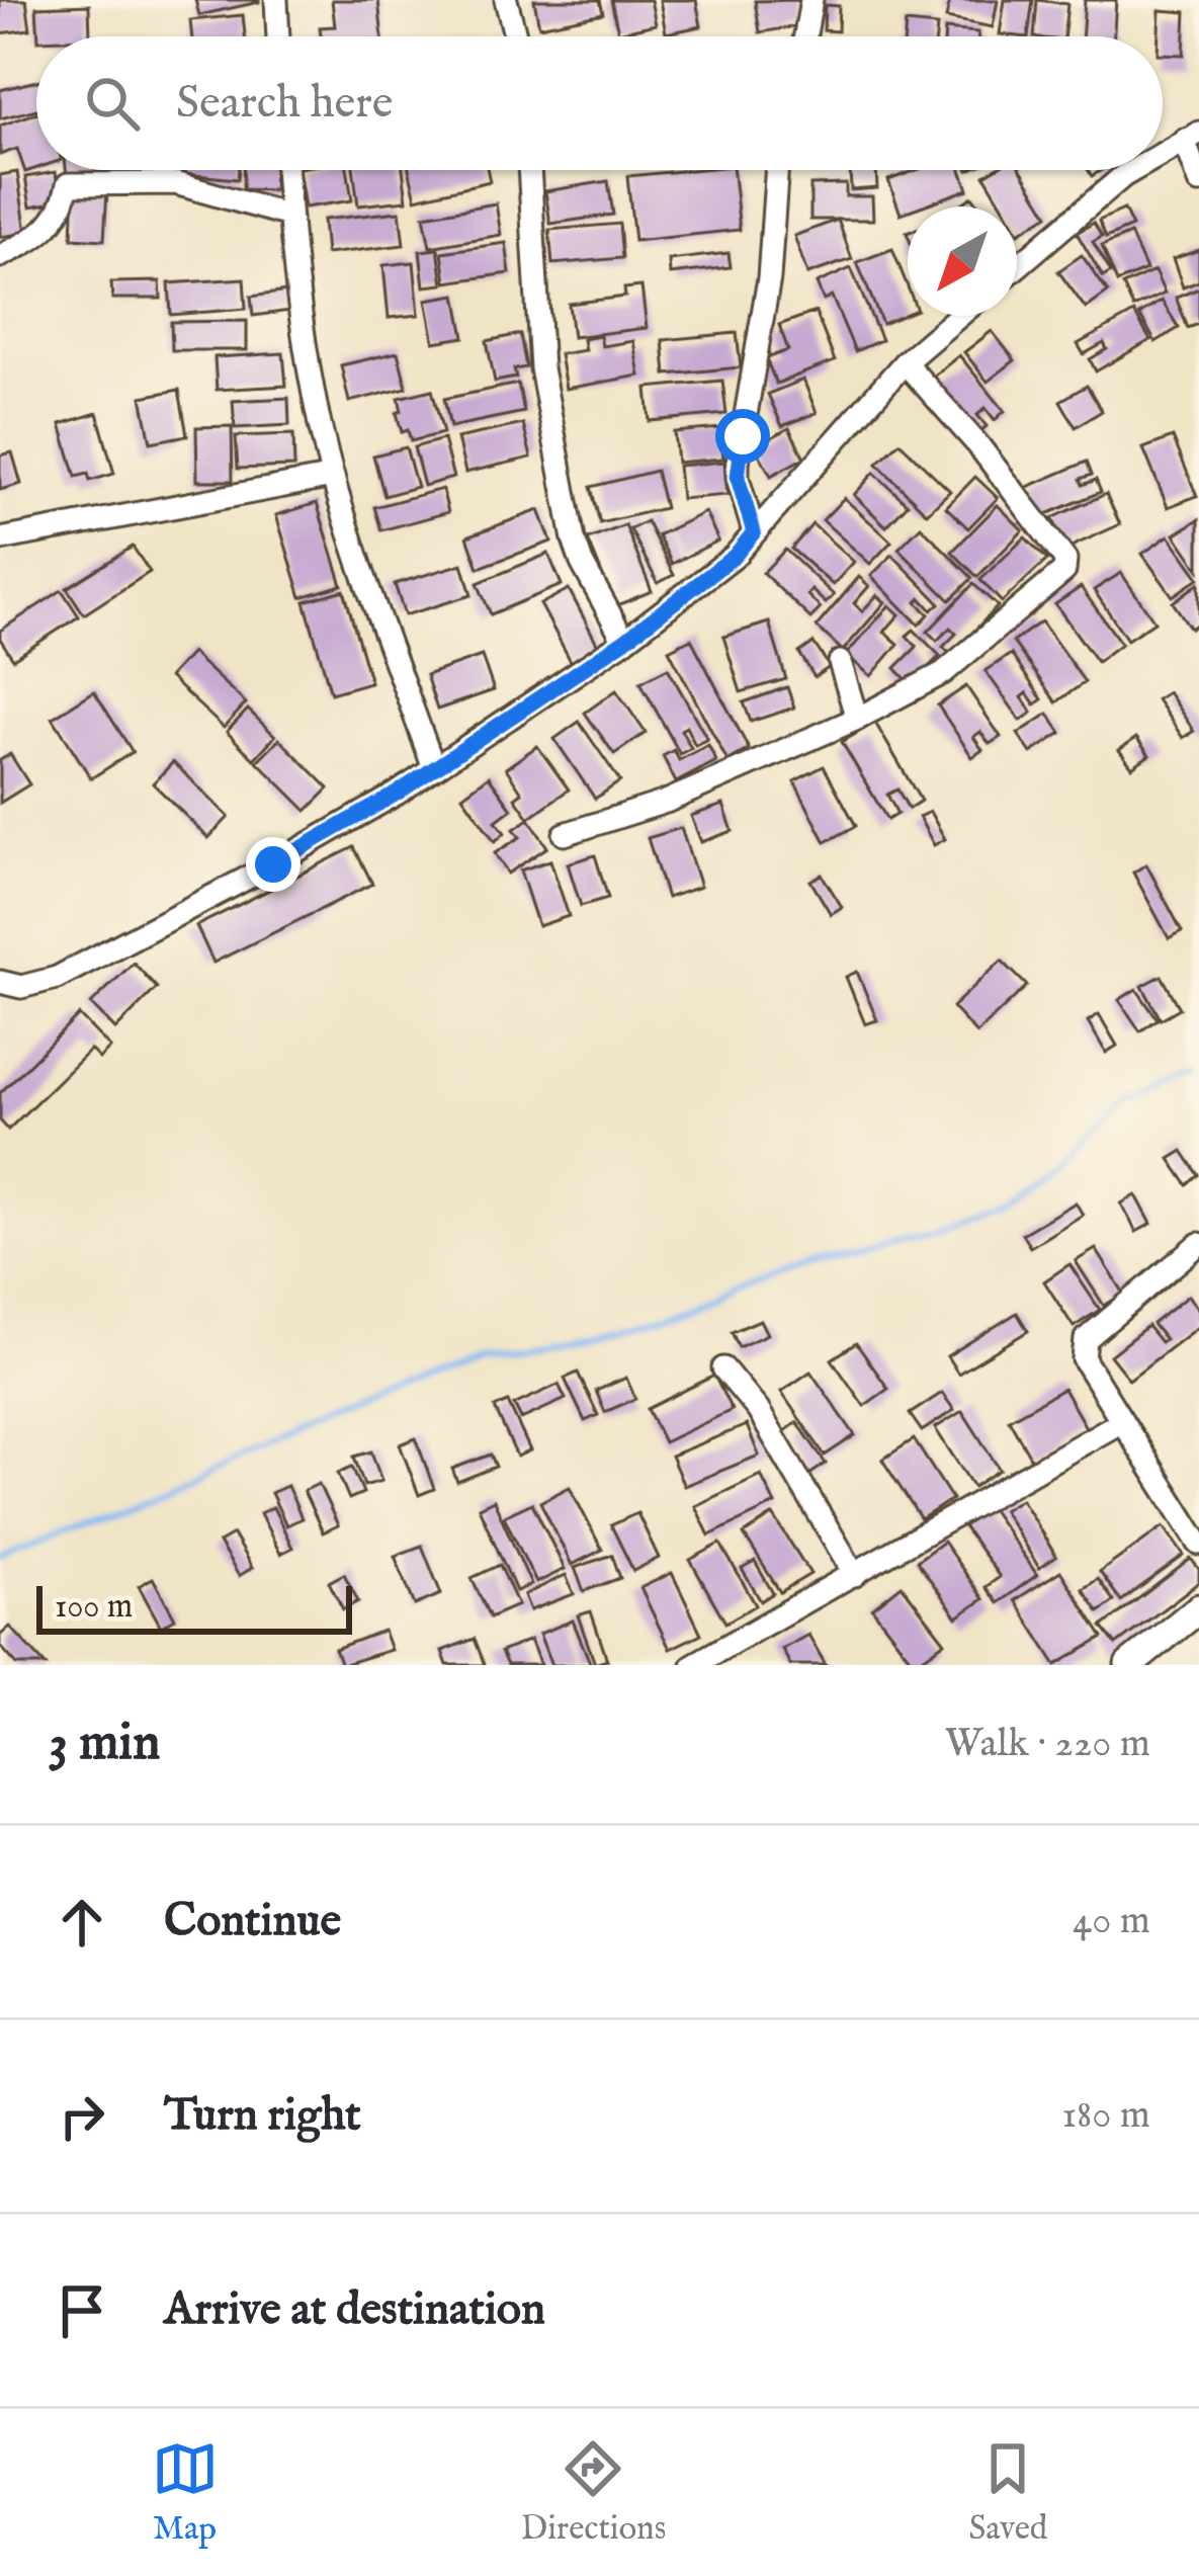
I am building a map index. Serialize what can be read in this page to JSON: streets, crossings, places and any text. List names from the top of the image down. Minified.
{"scale_bar":"100 m","north":"bottom left","page":{"search":"Search here","scale":"100 m","heading":["3 min","Walk · 220 m"],"list":[["Continue","40 m"],["Turn right","180 m"],"Arrive at destination"],"nav":["Map","Directions","Saved"]}}
